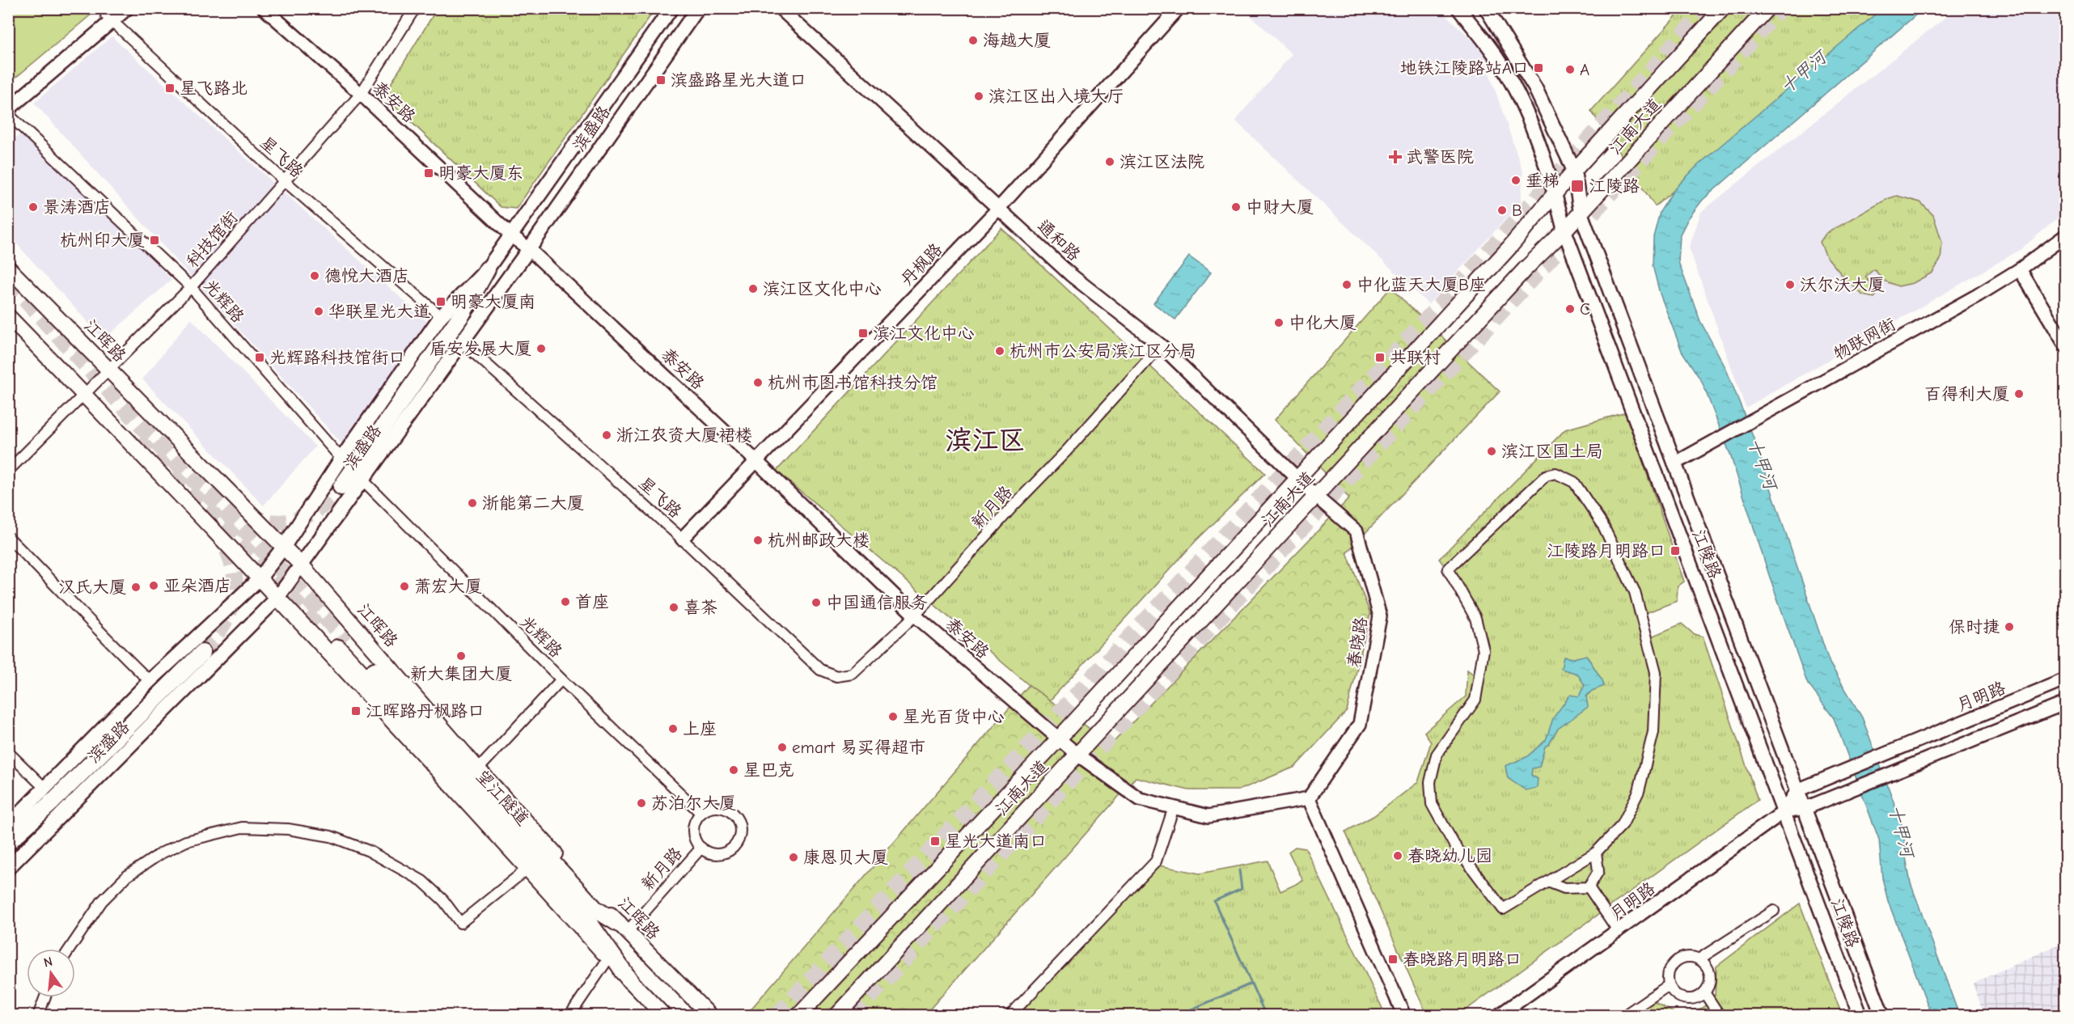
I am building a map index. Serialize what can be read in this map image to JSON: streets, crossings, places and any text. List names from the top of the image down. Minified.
{"streets":{"highway":["望江隧道"],"main road":["江南大道","滨盛路","江晖路","江陵路"],"street":["泰安路","星飞路","科技馆街","通和路","丹枫路","光辉路","物联网街","新月路","春晓路","月明路"]},"crossings":[["泰安路","江南大道"],["泰安路","滨盛路"],["泰安路","科技馆街"],["泰安路","丹枫路"],["泰安路","新月路"],["江南大道","通和路"],["江南大道","江陵路"],["江南大道","春晓路"],["滨盛路","星飞路"],["滨盛路","光辉路"],["滨盛路","江晖路"],["星飞路","科技馆街"],["星飞路","丹枫路"],["星飞路","新月路"],["科技馆街","光辉路"],["科技馆街","江晖路"],["通和路","丹枫路"],["通和路","新月路"],["通和路","春晓路"],["光辉路","新月路"],["物联网街","江陵路"],["江晖路","新月路"],["江晖路","望江隧道"],["新月路","望江隧道"],["江陵路","月明路"]],"districts":["滨江区"],"water":["十甲河"],"places":{"other":["海越大厦","A","滨江区出入境大厅","滨江区法院","垂梯","景涛酒店","中财大厦","B","德悦大酒店","中化蓝天大厦B座","沃尔沃大厦","滨江区文化中心","C","华联星光大道","中化大厦","盾安发展大厦","杭州市公安局滨江区分局","杭州市图书馆科技分馆","百得利大厦","浙江农资大厦裙楼","滨江区国土局","浙能第二大厦","杭州邮政大楼","亚朵酒店","萧宏大厦","汉氏大厦","首座","中国通信服务","喜茶","保时捷","新大集团大厦","星光百货中心","上座","emart 易买得超市","星巴克","苏泊尔大厦","春晓幼儿园","康恩贝大厦"],"transit":["地铁江陵路站A口","滨盛路星光大道口","星飞路北","明豪大厦东","江陵路","杭州印大厦","明豪大厦南","滨江文化中心","光辉路科技馆街口","共联村","江陵路月明路口","江晖路丹枫路口","星光大道南口","春晓路月明路口"],"health":["武警医院"]},"north":"top"}
